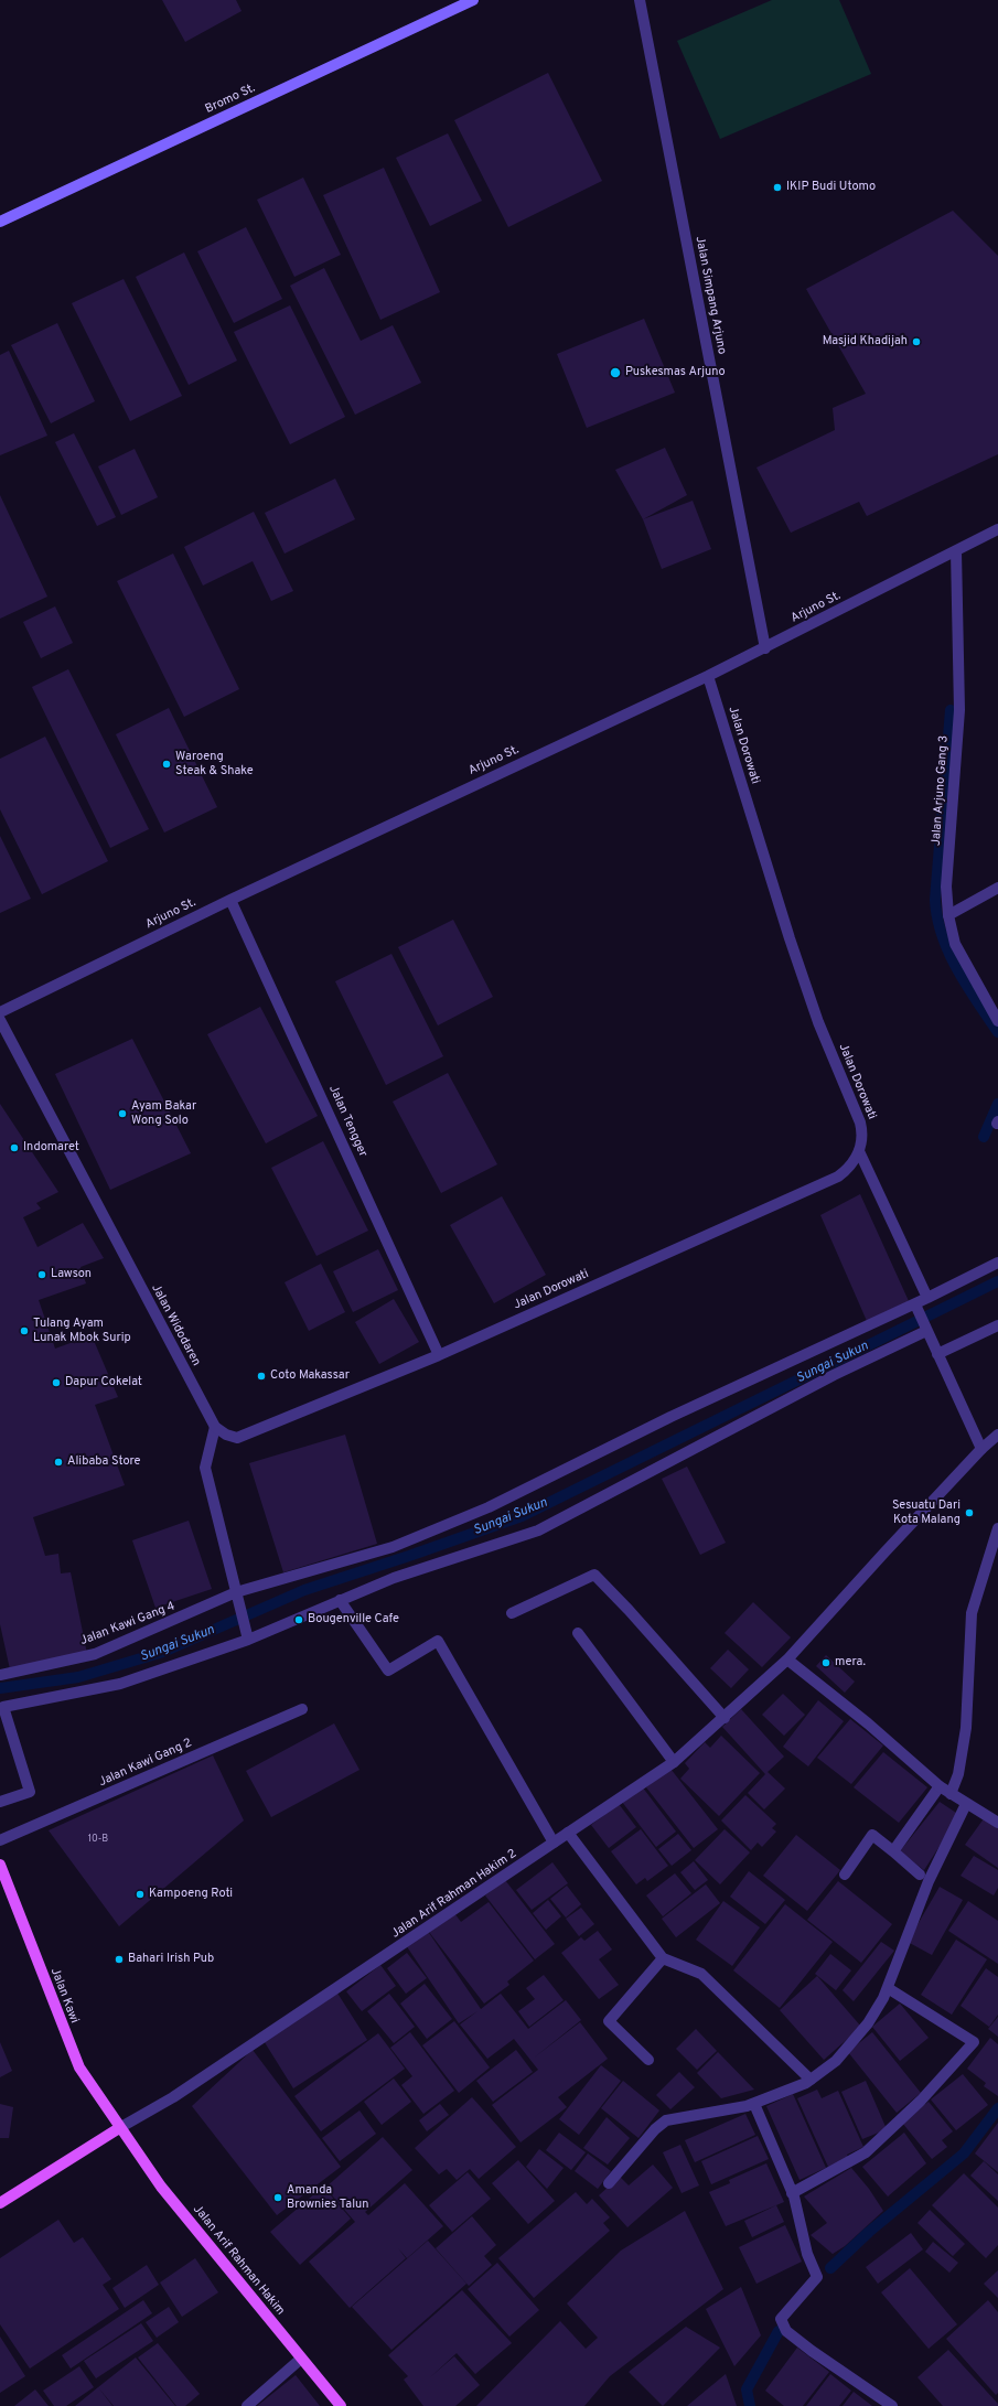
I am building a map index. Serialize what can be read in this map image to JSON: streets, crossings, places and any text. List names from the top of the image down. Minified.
{"streets":{"main road":["Jalan Kawi","Jalan Arif Rahman Hakim"],"street":["Bromo St.","Jalan Simpang Arjuno","Arjuno St.","Jalan Dorowati","Jalan Arjuno Gang 3","Jalan Tengger","Jalan Widodaren","Jalan Kawi Gang 4","Jalan Kawi Gang 2","Jalan Arif Rahman Hakim 2"]},"crossings":[["Jalan Simpang Arjuno","Arjuno St."],["Arjuno St.","Jalan Dorowati"],["Arjuno St.","Jalan Arjuno Gang 3"],["Arjuno St.","Jalan Tengger"],["Jalan Dorowati","Jalan Tengger"],["Jalan Arif Rahman Hakim 2","Jalan Kawi"],["Jalan Arif Rahman Hakim 2","Jalan Arif Rahman Hakim"],["Jalan Kawi","Jalan Arif Rahman Hakim"]],"water":["Sungai Sukun"],"places":["IKIP Budi Utomo","Masjid Khadijah","Puskesmas Arjuno","Waroeng Steak & Shake","Ayam Bakar Wong Solo","Indomaret","Lawson","Tulang Ayam Lunak Mbok Surip","Coto Makassar","Dapur Cokelat","Alibaba Store","Sesuatu Dari Kota Malang","Bougenville Cafe","mera.","Kampoeng Roti","Bahari Irish Pub","Amanda Brownies Talun"],"house_numbers":["10-B"]}
